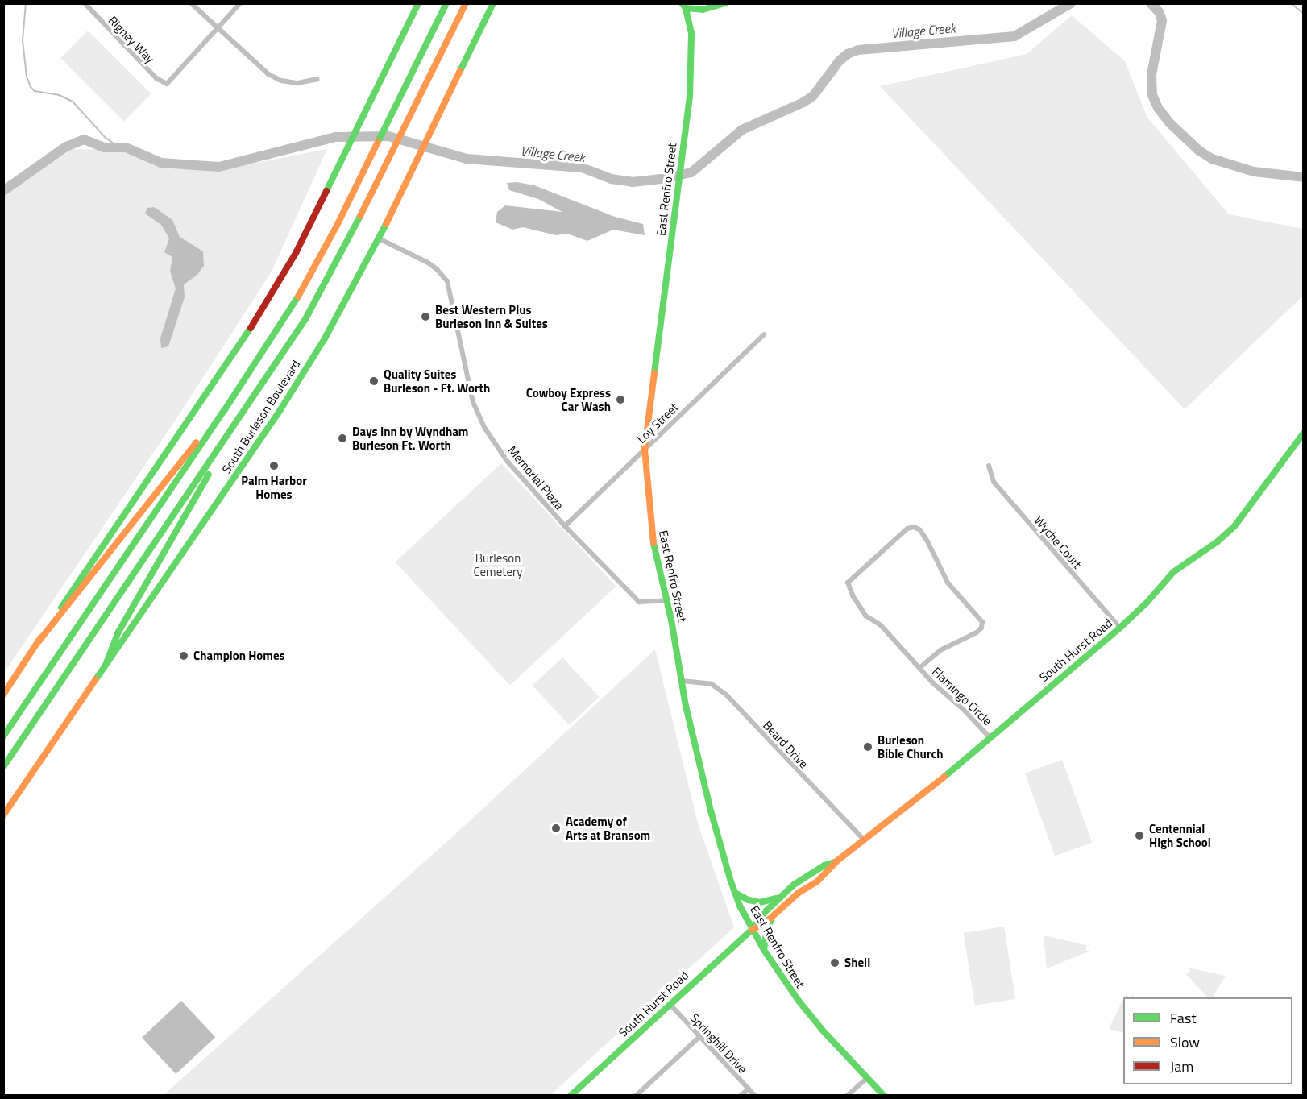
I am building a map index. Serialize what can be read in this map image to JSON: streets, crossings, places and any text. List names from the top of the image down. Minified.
{"streets":{"main road":["East Renfro Street","South Burleson Boulevard","South Hurst Road"],"street":["Rigney Way","Loy Street","Memorial Plaza","Wyche Court","Flamingo Circle","Beard Drive","Springhill Drive"]},"crossings":[["East Renfro Street","Loy Street"],["East Renfro Street","Memorial Plaza"],["East Renfro Street","South Hurst Road"],["East Renfro Street","Beard Drive"],["South Burleson Boulevard","Memorial Plaza"],["Loy Street","Memorial Plaza"],["Wyche Court","South Hurst Road"],["South Hurst Road","Flamingo Circle"],["South Hurst Road","Beard Drive"],["South Hurst Road","Springhill Drive"]],"water":["Village Creek"],"parks":["Burleson Cemetery"],"places":["Best Western Plus Burleson Inn & Suites","Quality Suites Burleson - Ft. Worth","Cowboy Express Car Wash","Days Inn by Wyndham Burleson Ft. Worth","Palm Harbor Homes","Champion Homes","Burleson Bible Church","Academy of Arts at Bransom","Centennial High School","Shell"],"legend":["Fast","Slow","Jam"]}
